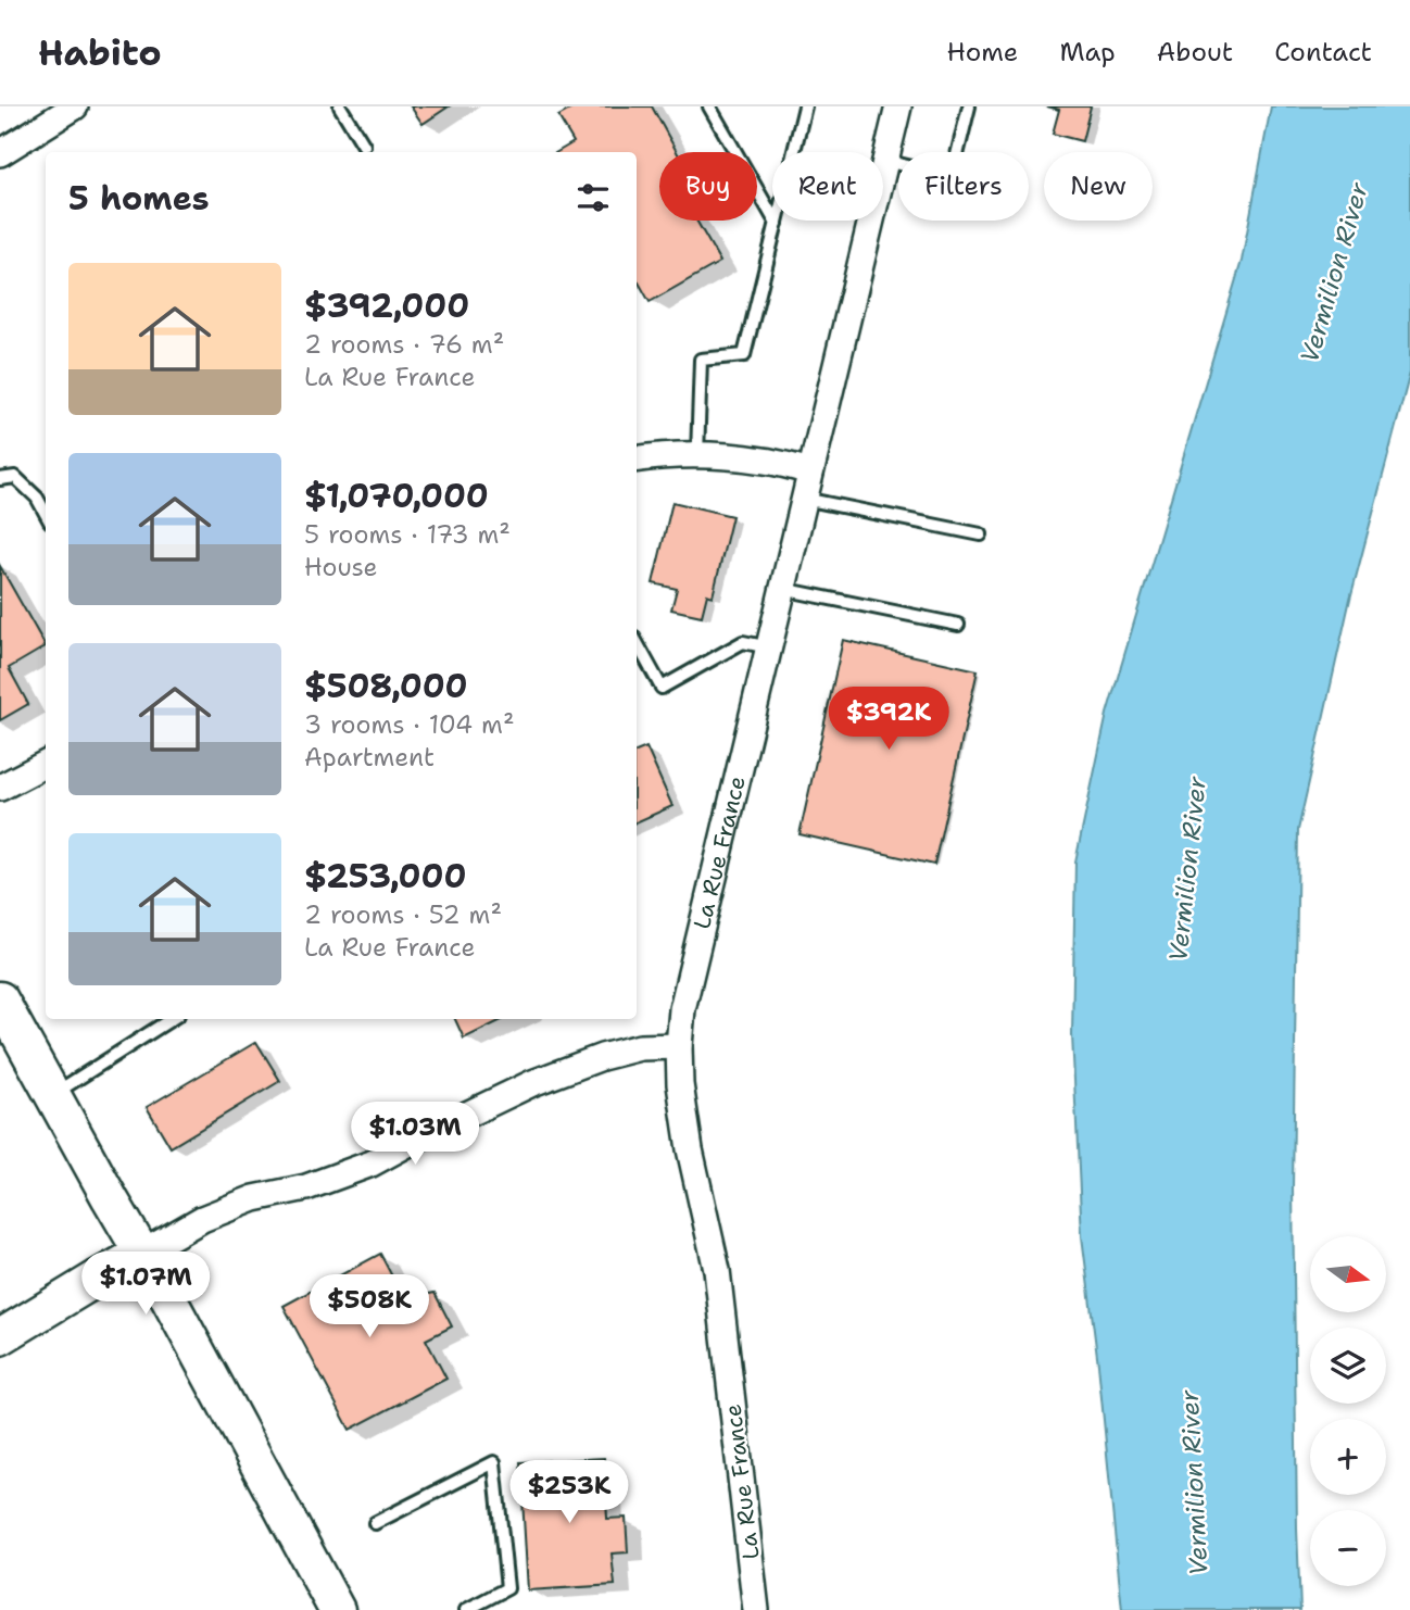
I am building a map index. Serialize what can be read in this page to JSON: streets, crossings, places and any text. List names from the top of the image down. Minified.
{"streets":{"street":["La Rue France"]},"water":["Vermilion River"],"north":"right","page":{"header":"Habito","nav":["Home","Map","About","Contact"],"chip":["Buy","Rent","Filters","New"],"heading":"5 homes","list":[{"name":"$392,000","note":"2 rooms · 76 m² · La Rue France"},{"name":"$1,070,000","note":"5 rooms · 173 m² · House"},{"name":"$508,000","note":"3 rooms · 104 m² · Apartment"},{"name":"$253,000","note":"2 rooms · 52 m² · La Rue France"}],"price":["$392K","$1.03M","$1.07M","$508K","$253K"],"map_buttons":["+","−"]}}
